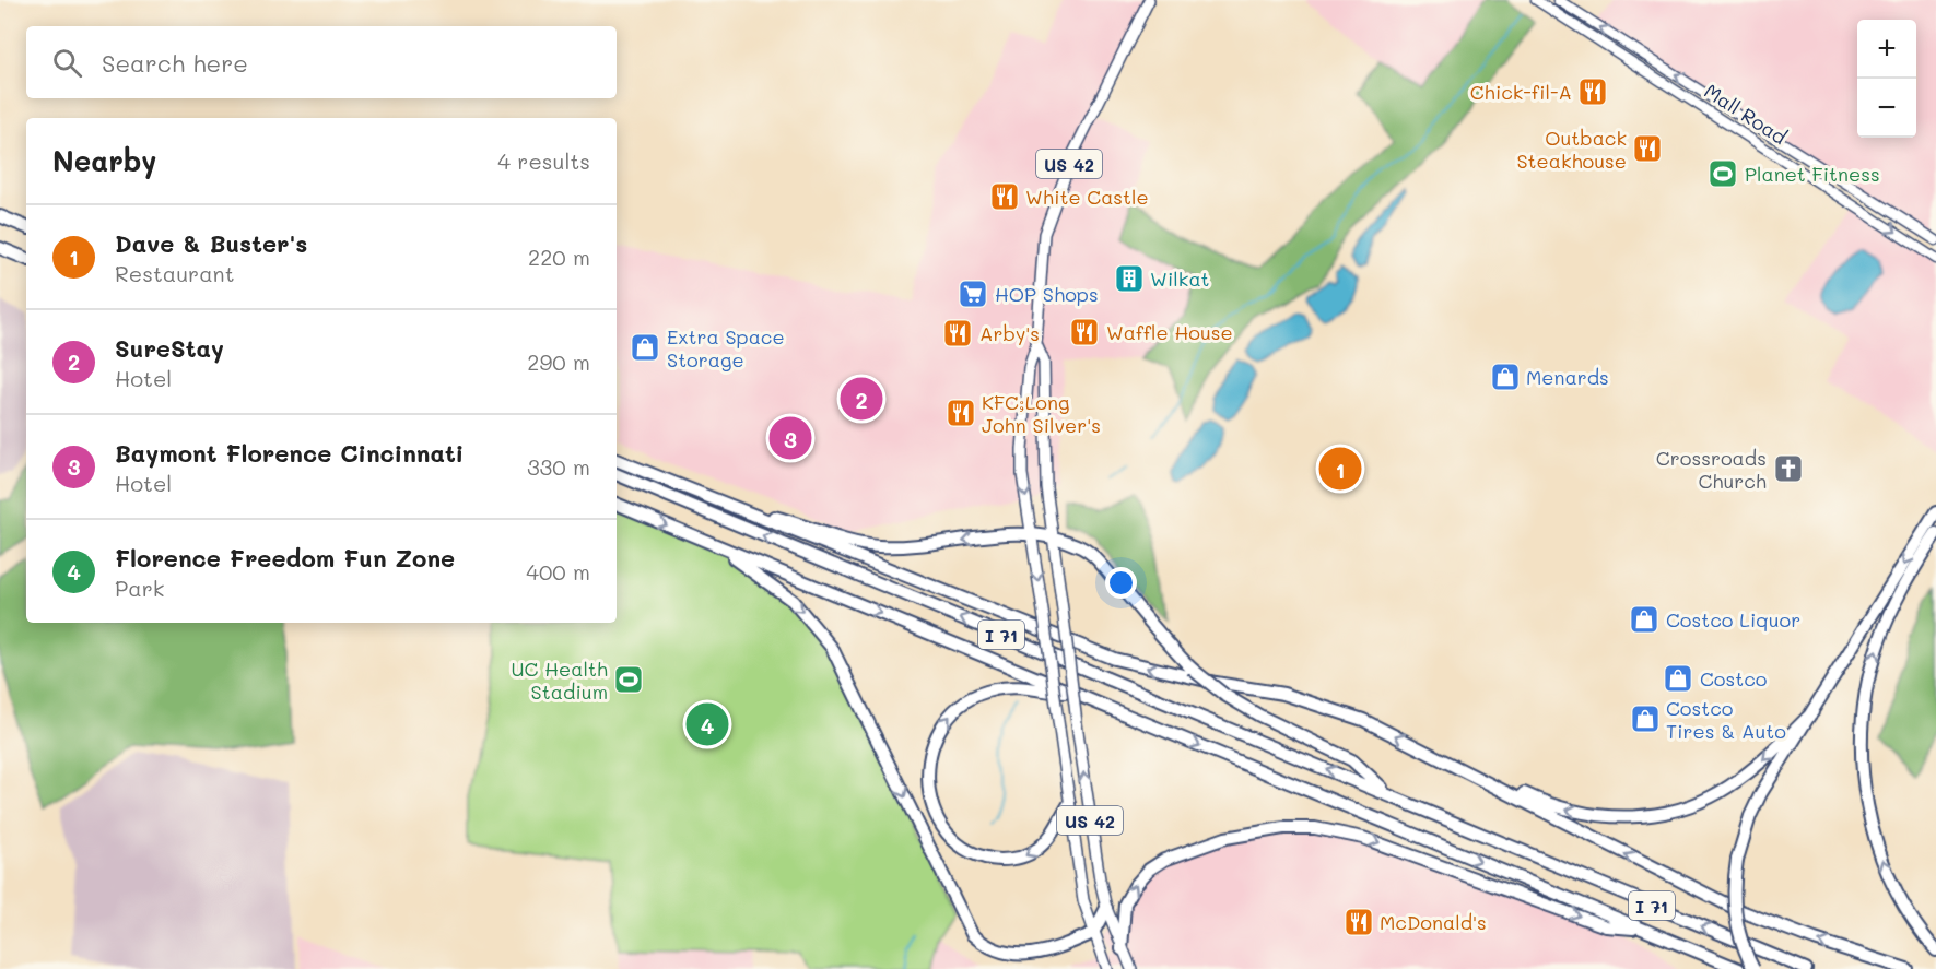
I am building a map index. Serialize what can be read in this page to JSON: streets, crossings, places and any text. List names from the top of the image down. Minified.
{"streets":{"highway":["I 71"],"main road":["Mall Road","US 42"]},"places":{"restaurant":["Chick-fil-A","Outback Steakhouse","White Castle","Waffle House","Arby's","KFC;Long John Silver's","McDonald's"],"sports":["Planet Fitness","UC Health Stadium"],"building":["Wilkat"],"supermarket":["HOP Shops"],"shop":["Extra Space Storage","Menards","Costco Liquor","Costco","Costco Tires & Auto"],"church":["Crossroads Church"]},"page":{"map_buttons":["+","−"],"search":"Search here","heading":["Nearby","4 results"],"list":[{"mark":"1","name":"Dave & Buster's","note":"Restaurant","value":"220 m"},{"mark":"2","name":"SureStay","note":"Hotel","value":"290 m"},{"mark":"3","name":"Baymont Florence Cincinnati","note":"Hotel","value":"330 m"},{"mark":"4","name":"Florence Freedom Fun Zone","note":"Park","value":"400 m"}],"pins":["2","3","1","4"]}}
